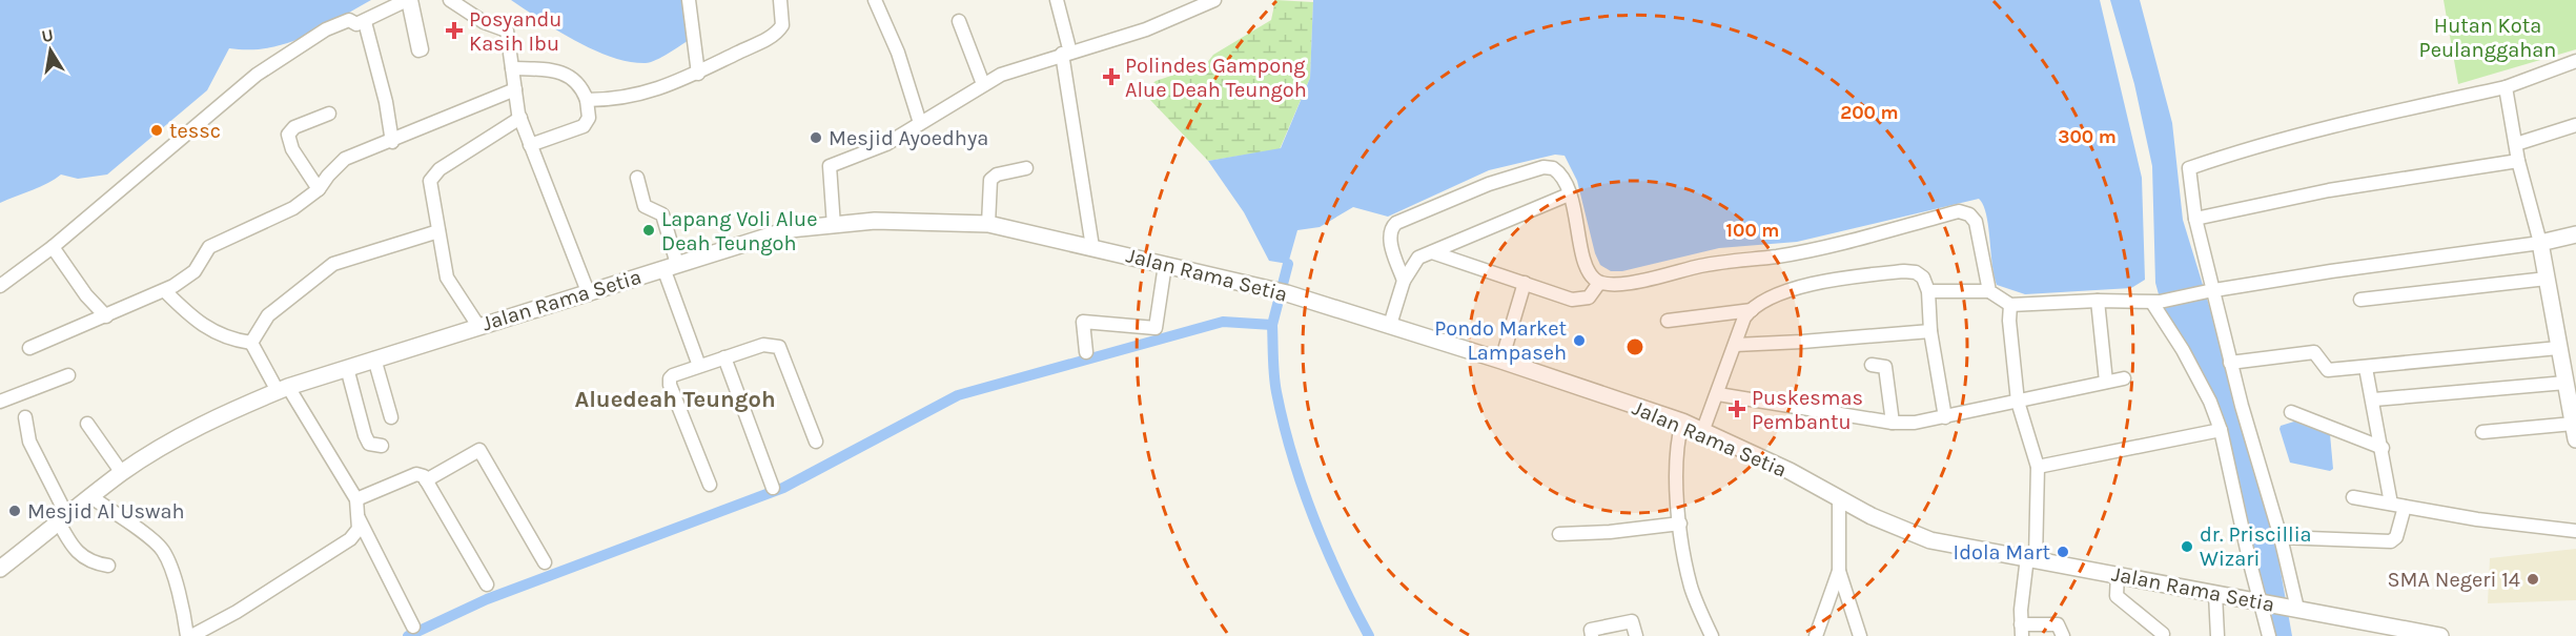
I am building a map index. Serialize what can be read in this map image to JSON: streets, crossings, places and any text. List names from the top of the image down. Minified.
{"streets":{"street":["Jalan Rama Setia"]},"districts":["Aluedeah Teungoh"],"parks":["Hutan Kota Peulanggahan"],"places":{"health":["Posyandu Kasih Ibu","Polindes Gampong Alue Deah Teungoh","Puskesmas Pembantu"],"other":["tessc","Mesjid Ayoedhya","Lapang Voli Alue Deah Teungoh","Pondo Market Lampaseh","Mesjid Al Uswah","dr. Priscillia Wizari","Idola Mart","SMA Negeri 14"]},"north":"top","rings":["200 m","300 m","100 m"]}
